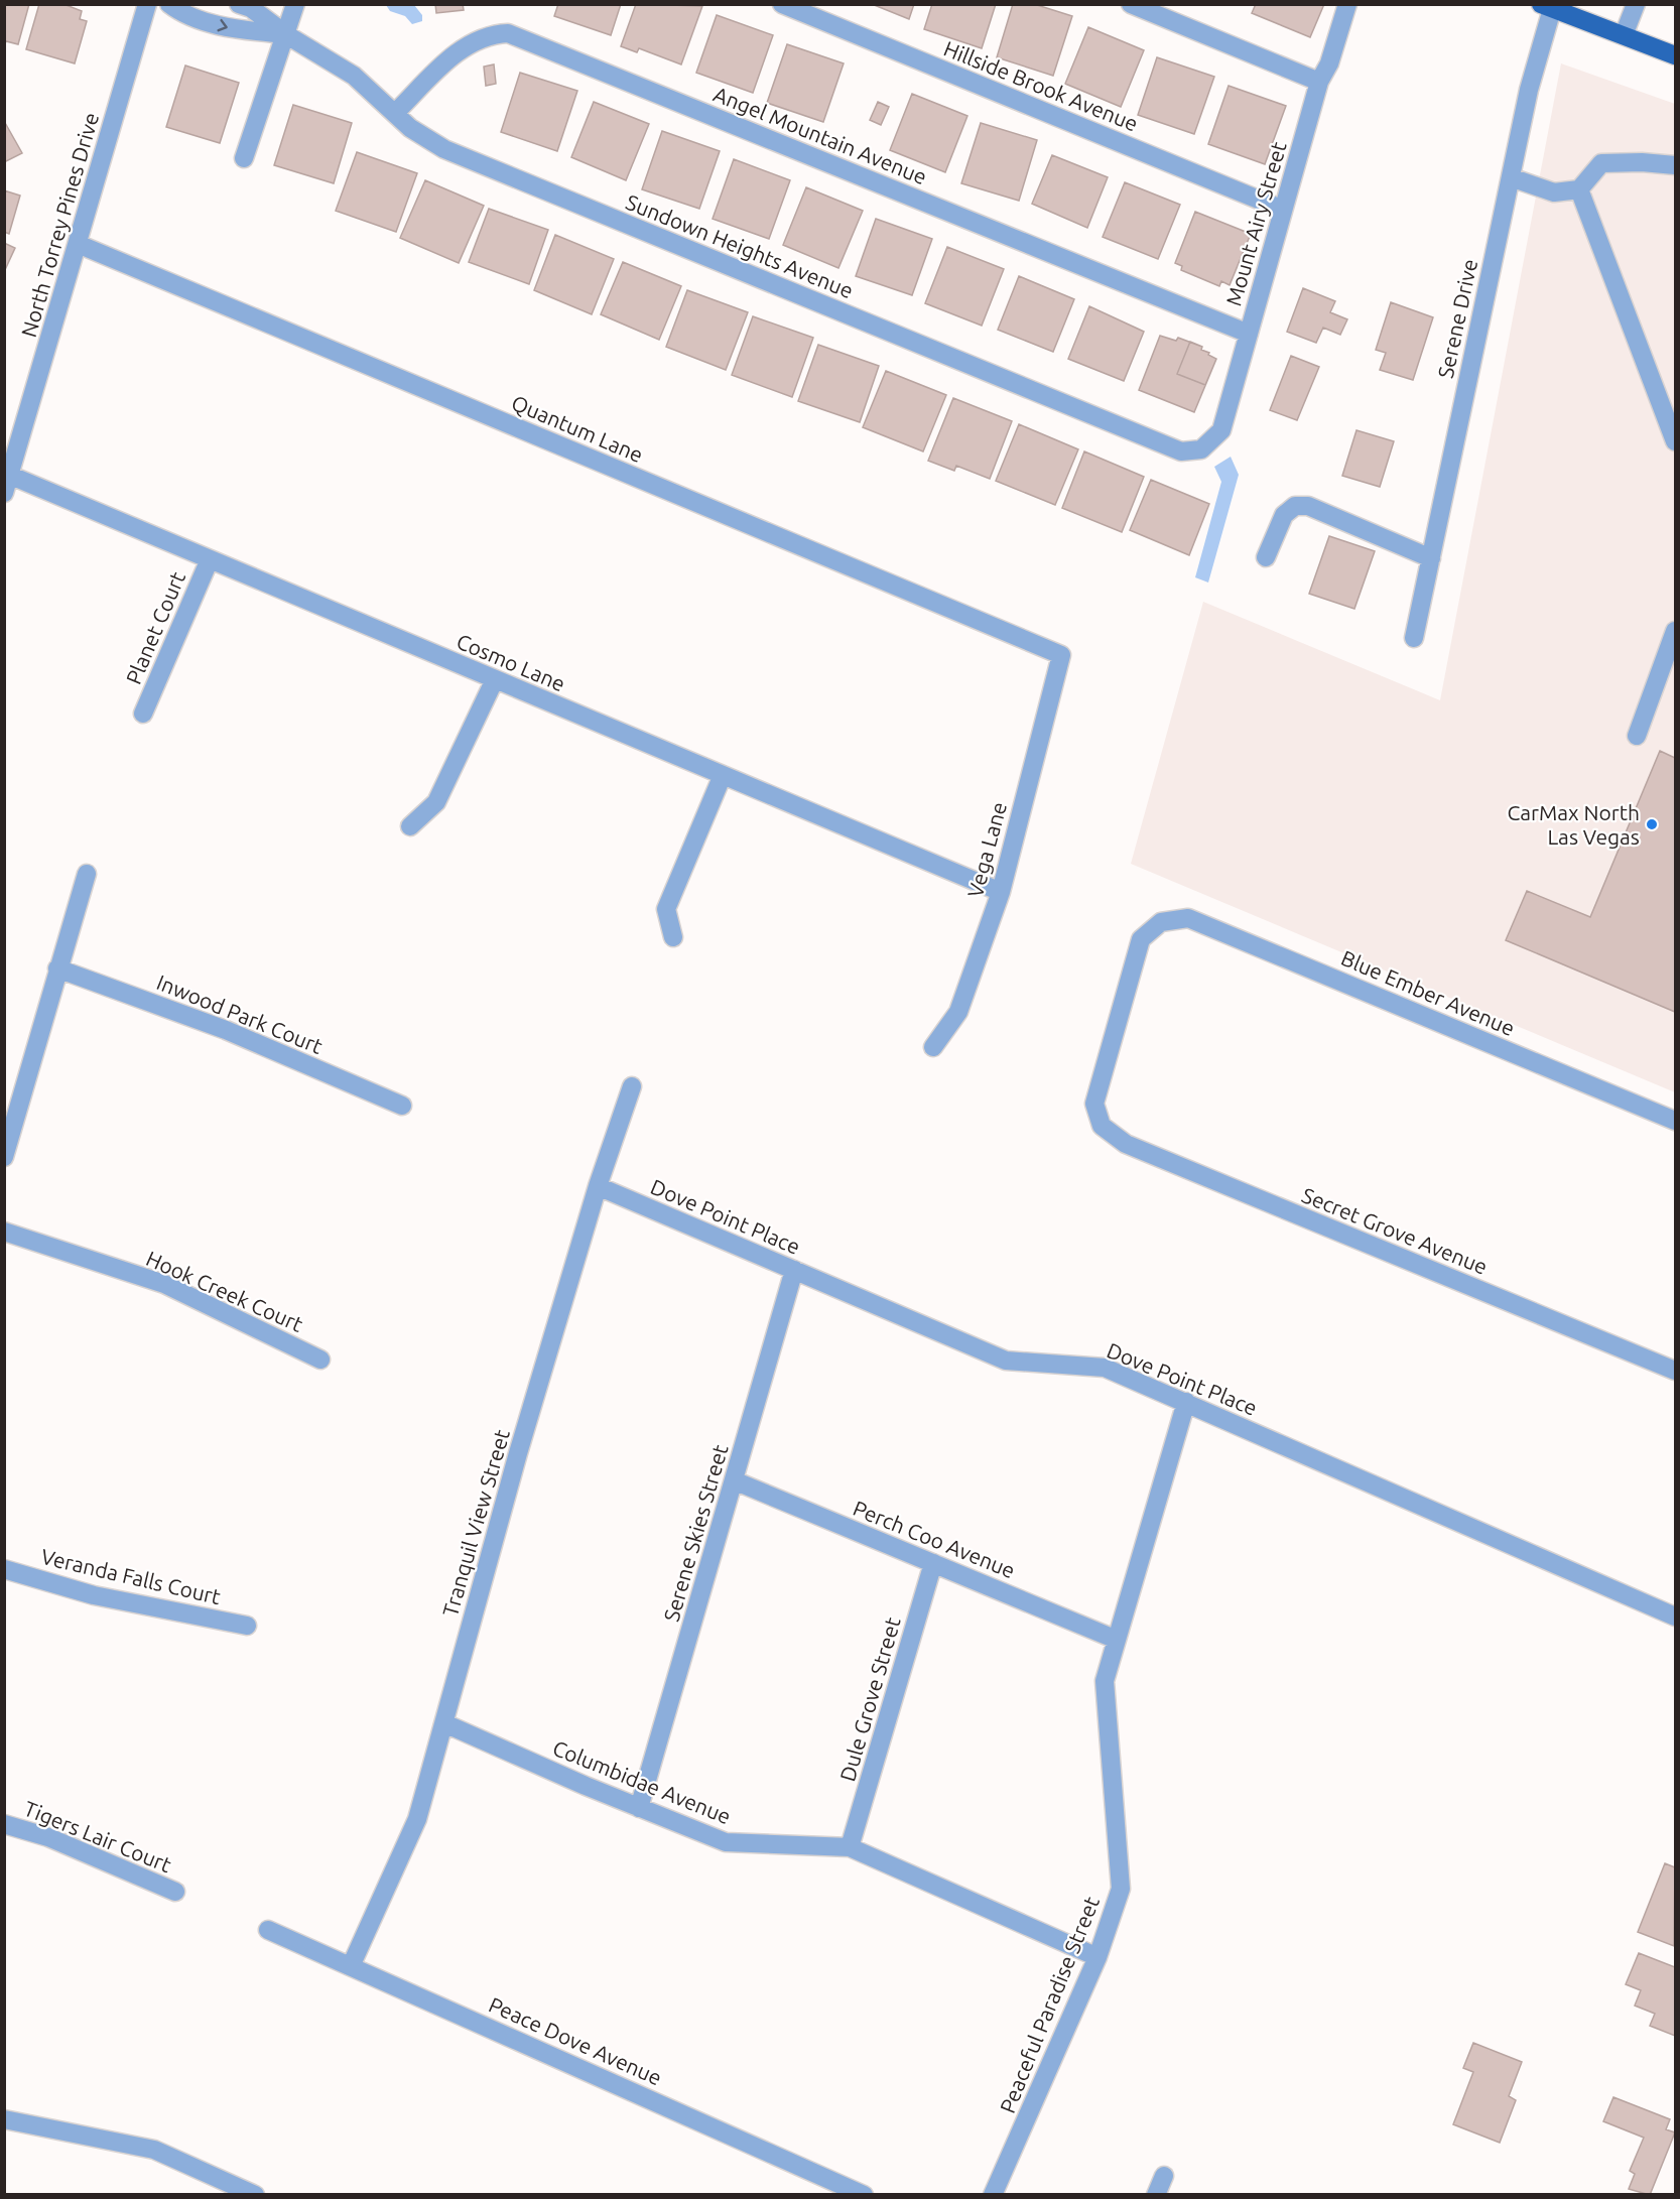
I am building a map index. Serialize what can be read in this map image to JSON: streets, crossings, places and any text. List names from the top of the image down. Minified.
{"streets":{"street":["Hillside Brook Avenue","Angel Mountain Avenue","Mount Airy Street","North Torrey Pines Drive","Sundown Heights Avenue","Serene Drive","Quantum Lane","Planet Court","Cosmo Lane","Vega Lane","Blue Ember Avenue","Inwood Park Court","Dove Point Place","Secret Grove Avenue","Hook Creek Court","Tranquil View Street","Serene Skies Street","Perch Coo Avenue","Veranda Falls Court","Dule Grove Street","Columbidae Avenue","Tigers Lair Court","Peaceful Paradise Street","Peace Dove Avenue"]},"crossings":[["Hillside Brook Avenue","Mount Airy Street"],["Angel Mountain Avenue","Mount Airy Street"],["Angel Mountain Avenue","Sundown Heights Avenue"],["Mount Airy Street","Sundown Heights Avenue"],["North Torrey Pines Drive","Quantum Lane"],["North Torrey Pines Drive","Cosmo Lane"],["Quantum Lane","Vega Lane"],["Planet Court","Cosmo Lane"],["Cosmo Lane","Vega Lane"],["Blue Ember Avenue","Secret Grove Avenue"],["Dove Point Place","Tranquil View Street"],["Dove Point Place","Serene Skies Street"],["Dove Point Place","Peaceful Paradise Street"],["Tranquil View Street","Columbidae Avenue"],["Tranquil View Street","Peace Dove Avenue"],["Serene Skies Street","Perch Coo Avenue"],["Serene Skies Street","Columbidae Avenue"],["Perch Coo Avenue","Dule Grove Street"],["Perch Coo Avenue","Peaceful Paradise Street"],["Dule Grove Street","Columbidae Avenue"],["Columbidae Avenue","Peaceful Paradise Street"]],"places":["CarMax North Las Vegas"]}
